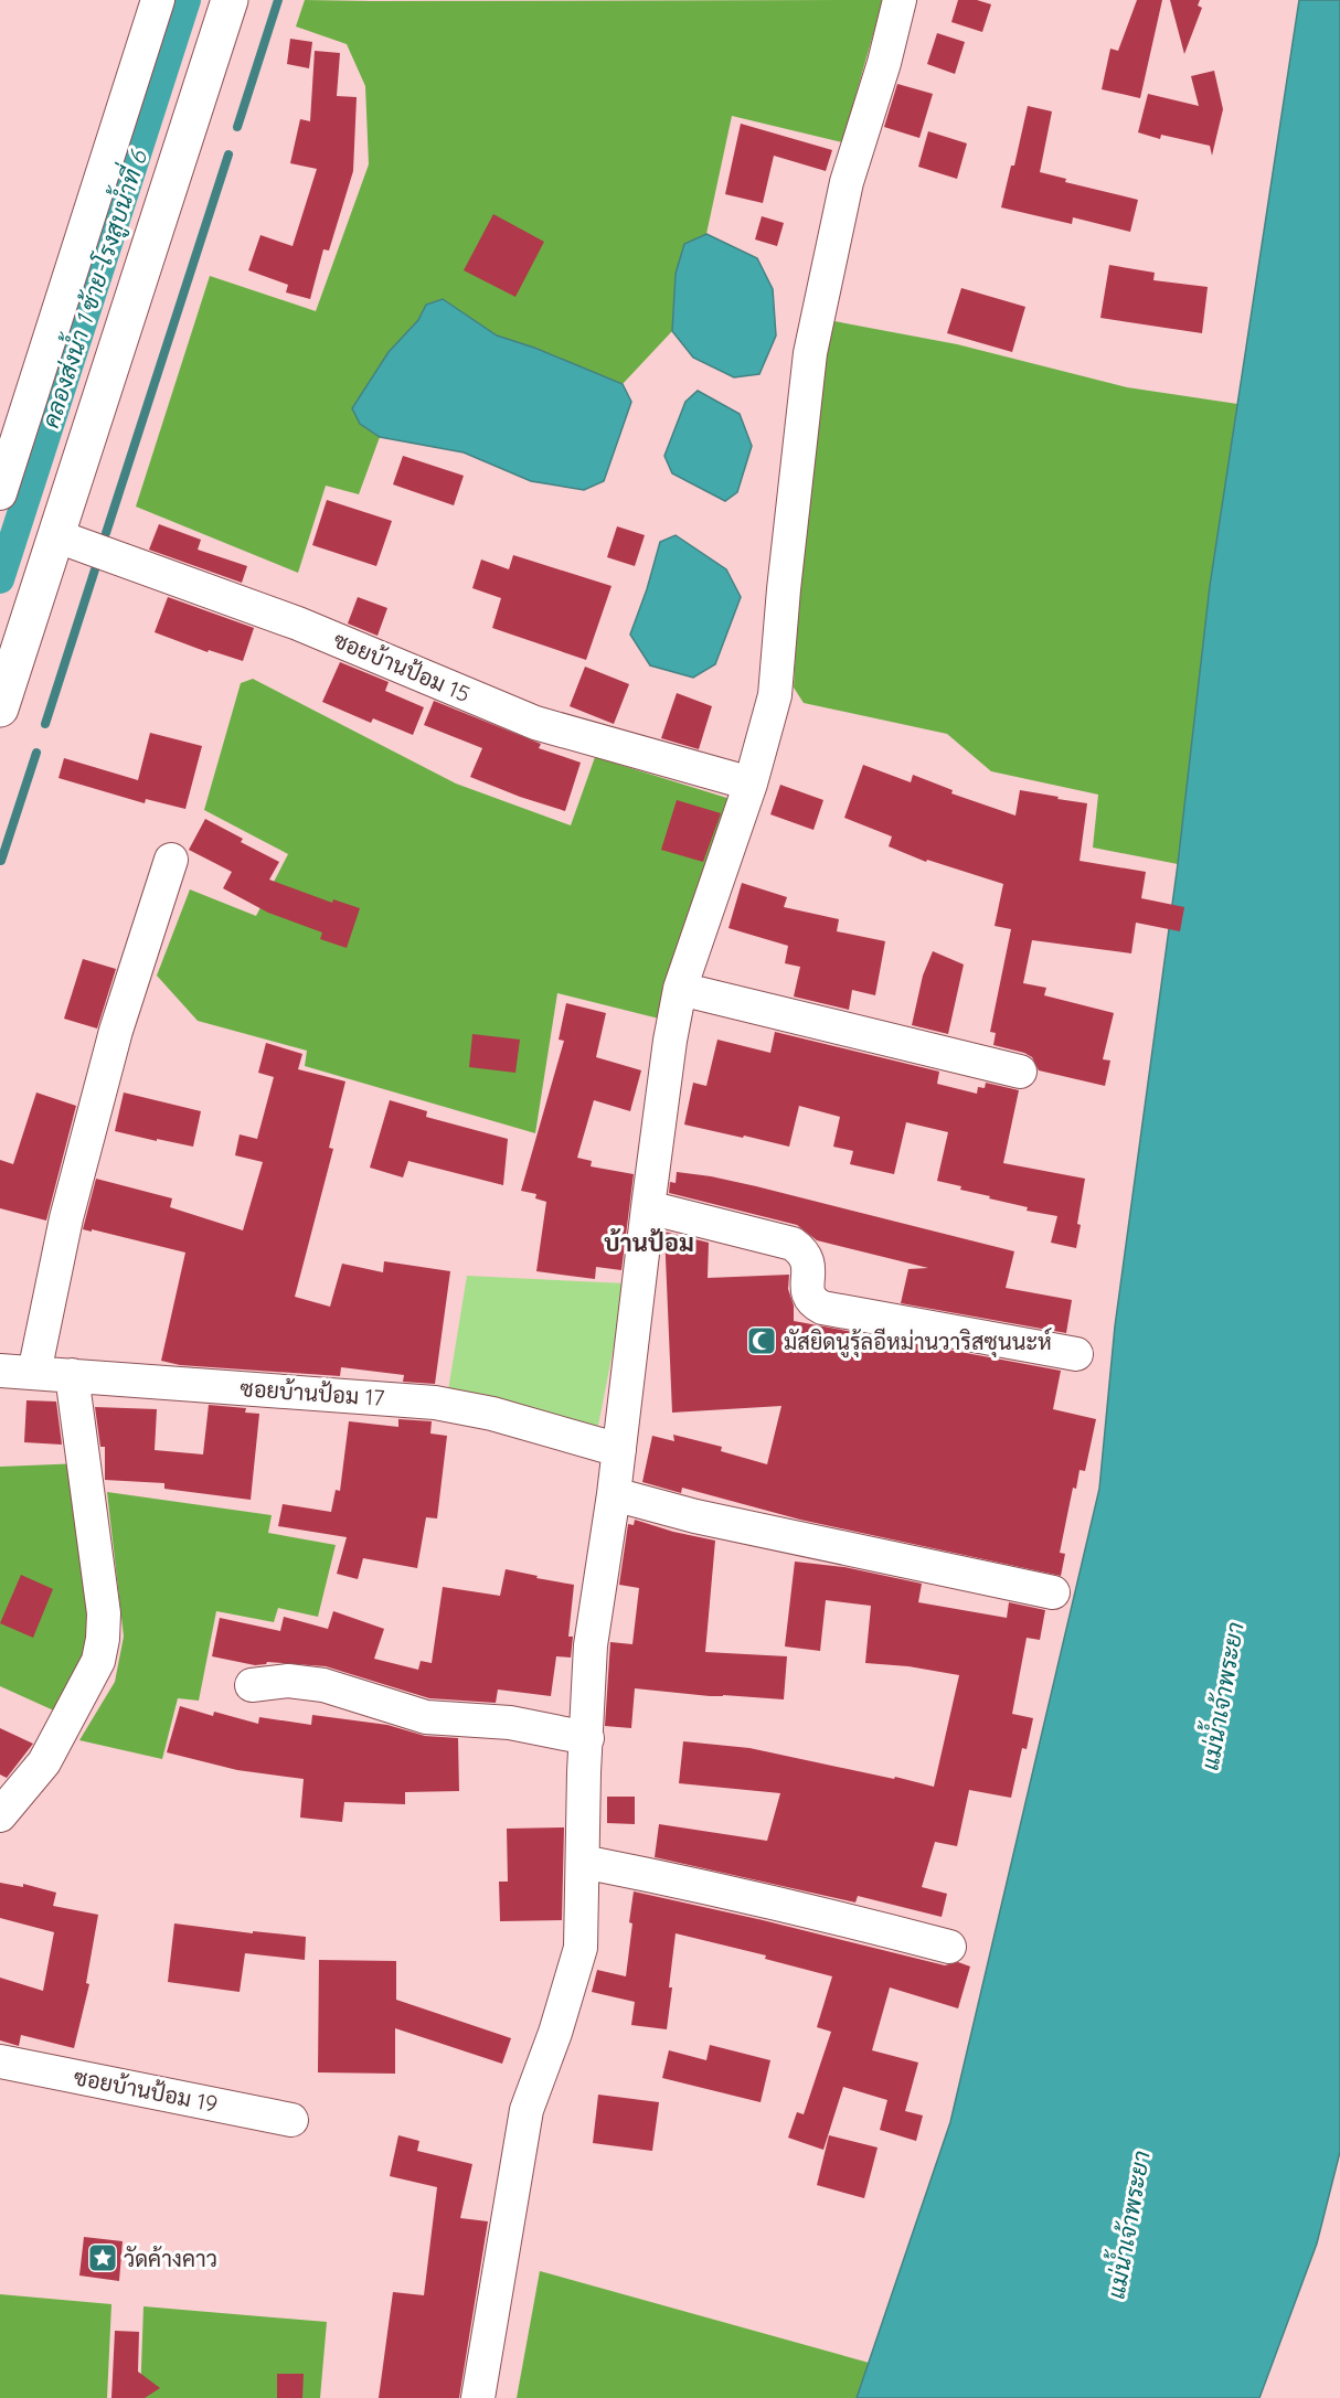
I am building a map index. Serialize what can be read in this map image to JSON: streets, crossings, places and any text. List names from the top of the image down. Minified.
{"streets":{"street":["ซอยบ้านป้อม 15","ซอยบ้านป้อม 17","ซอยบ้านป้อม 19"]},"districts":["บ้านป้อม"],"water":["คลองส่งน้ำ 1 ซ้าย-โรงสูบน้ำที่ 6","แม่น้ำเจ้าพระยา"],"places":{"mosque":["มัสยิดนูรุ้ลอีหม่านวาริสซุนนะห์"],"place":["วัดค้างคาว"]}}
